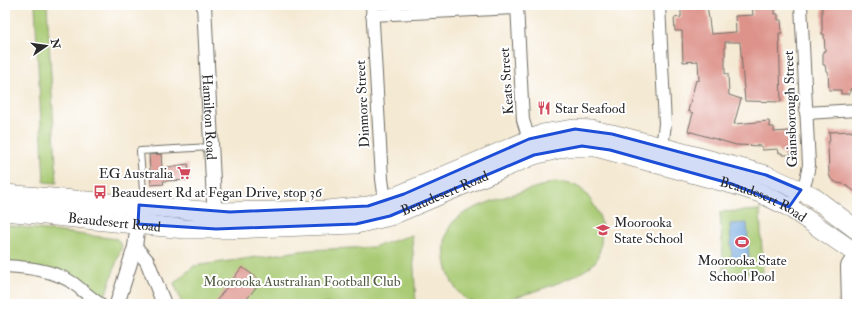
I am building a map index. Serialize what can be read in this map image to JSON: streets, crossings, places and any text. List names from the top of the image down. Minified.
{"streets":{"highway":["Beaudesert Road"],"street":["Keats Street","Dinmore Street","Gainsborough Street","Hamilton Road"]},"crossings":[["Keats Street","Beaudesert Road"],["Dinmore Street","Beaudesert Road"],["Gainsborough Street","Beaudesert Road"],["Hamilton Road","Beaudesert Road"]],"parks":["Moorooka Australian Football Club"],"places":{"restaurant":["Star Seafood"],"supermarket":["EG Australia"],"bus stop":["Beaudesert Rd at Fegan Drive, stop 36"],"school or university":["Moorooka State School"],"sports":["Moorooka State School Pool"]},"north":"right"}
